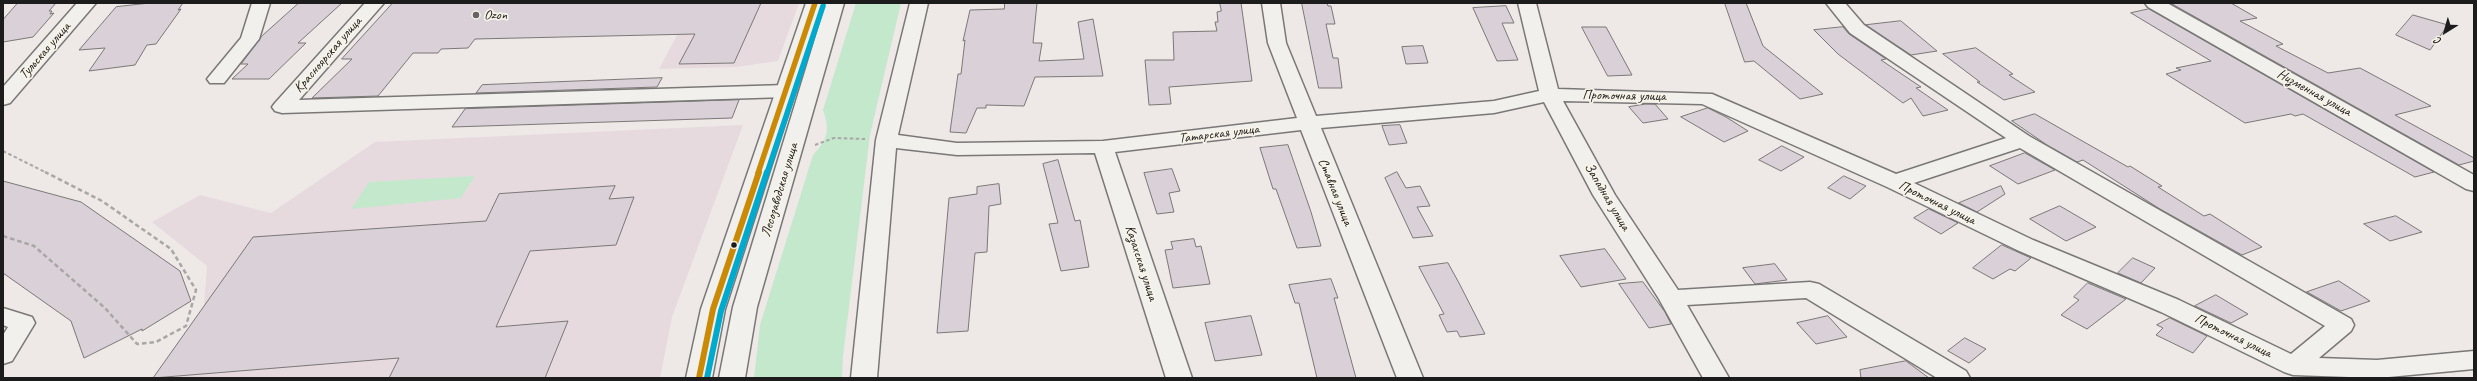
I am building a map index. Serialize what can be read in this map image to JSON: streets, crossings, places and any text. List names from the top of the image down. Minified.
{"streets":{"street":["Тульская улица","Красноярская улица","Низменная улица","Проточная улица","Татарская улица","Лесозаводская улица","Ставная улица","Западная улица","Казахская улица"]},"crossings":[["Красноярская улица","Лесозаводская улица"],["Проточная улица","Татарская улица"],["Проточная улица","Западная улица"],["Татарская улица","Ставная улица"],["Татарская улица","Западная улица"],["Татарская улица","Казахская улица"]],"places":["Ozon"],"north":"bottom left"}
